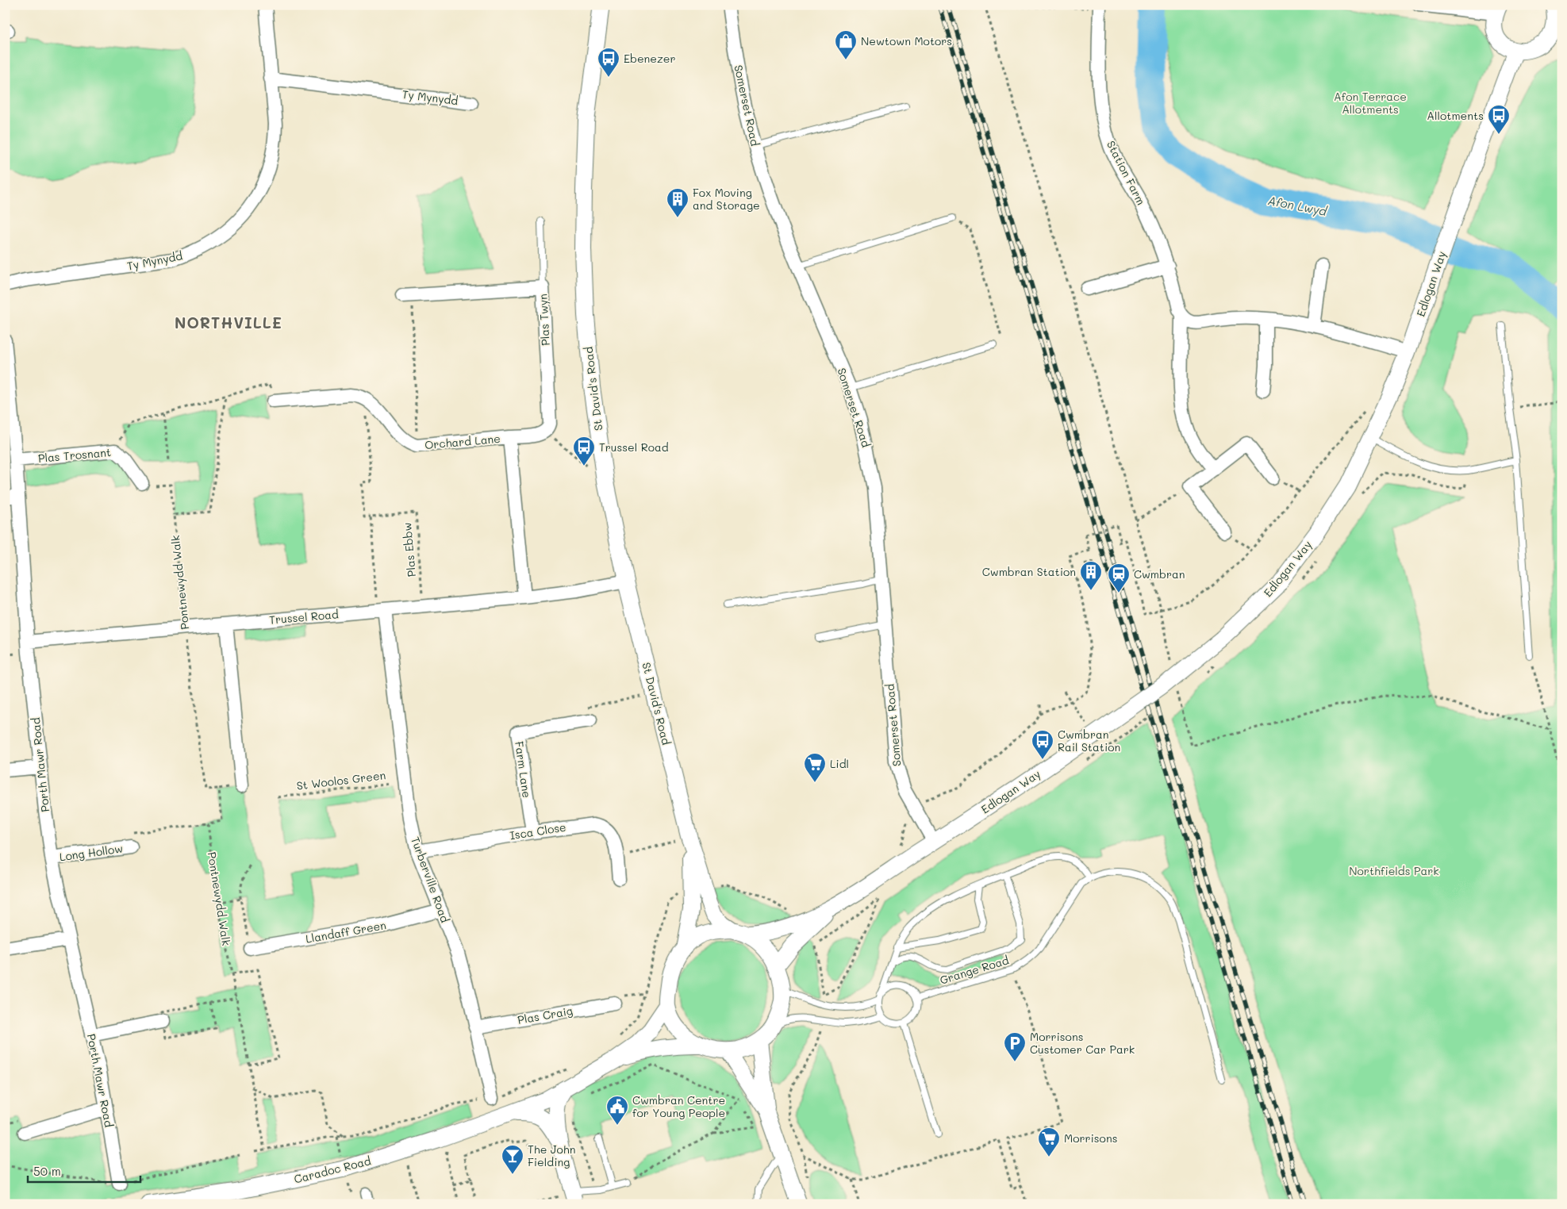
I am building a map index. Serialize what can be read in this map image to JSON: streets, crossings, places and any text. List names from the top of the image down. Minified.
{"streets":{"street":["Ty Mynydd","Somerset Road","Station Farm","Edlogan Way","Plas Twyn","St David's Road","Orchard Lane","Plas Trosnant","Trussel Road","Porth Mawr Road","Farm Lane","Isca Close","Long Hollow","Turberville Road","Llandaff Green","Plas Craig","Caradoc Road"],"lane":["Grange Road"],"path":["Plas Ebbw","Pontnewydd Walk","St Woolos Green"]},"crossings":[["Somerset Road","Edlogan Way"],["Edlogan Way","St David's Road"],["Edlogan Way","Caradoc Road"],["St David's Road","Trussel Road"],["St David's Road","Caradoc Road"],["Orchard Lane","Trussel Road"],["Plas Trosnant","Pontnewydd Walk"],["Plas Trosnant","Porth Mawr Road"],["Plas Ebbw","Trussel Road"],["Pontnewydd Walk","Trussel Road"],["Trussel Road","Porth Mawr Road"],["Trussel Road","Turberville Road"],["Porth Mawr Road","Long Hollow"],["Farm Lane","Isca Close"],["St Woolos Green","Turberville Road"],["Isca Close","Turberville Road"],["Turberville Road","Llandaff Green"],["Turberville Road","Plas Craig"]],"districts":["NORTHVILLE"],"water":["Afon Lwyd"],"parks":["Afon Terrace Allotments","Northfields Park"],"places":{"shop":["Newtown Motors"],"bus stop":["Ebenezer","Allotments","Trussel Road","Cwmbran Rail Station"],"building":["Fox Moving and Storage","Cwmbran Station"],"station":["Cwmbran"],"supermarket":["Lidl","Morrisons"],"parking":["Morrisons Customer Car Park"],"public building":["Cwmbran Centre for Young People"],"bar":["The John Fielding"]},"scale_bar":"50 m"}
